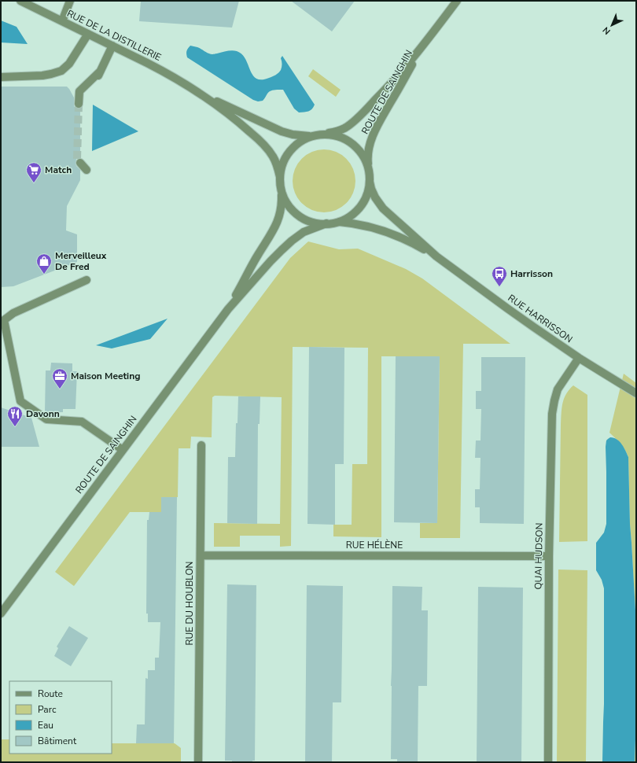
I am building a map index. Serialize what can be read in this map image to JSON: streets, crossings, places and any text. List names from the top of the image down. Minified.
{"streets":{"street":["RUE DE LA DISTILLERIE","ROUTE DE SAINGHIN","RUE HARRISSON","RUE HÉLÈNE","QUAI HUDSON","RUE DU HOUBLON"]},"crossings":[["RUE DE LA DISTILLERIE","ROUTE DE SAINGHIN"],["RUE DE LA DISTILLERIE","RUE HARRISSON"],["ROUTE DE SAINGHIN","RUE HARRISSON"],["RUE HARRISSON","QUAI HUDSON"],["RUE HÉLÈNE","QUAI HUDSON"],["RUE HÉLÈNE","RUE DU HOUBLON"]],"places":{"supermarket":["Match"],"shop":["Merveilleux De Fred"],"bus stop":["Harrisson"],"office":["Maison Meeting"],"restaurant":["Davonn"]},"legend":["Route","Parc","Eau","Bâtiment"],"north":"bottom left"}
